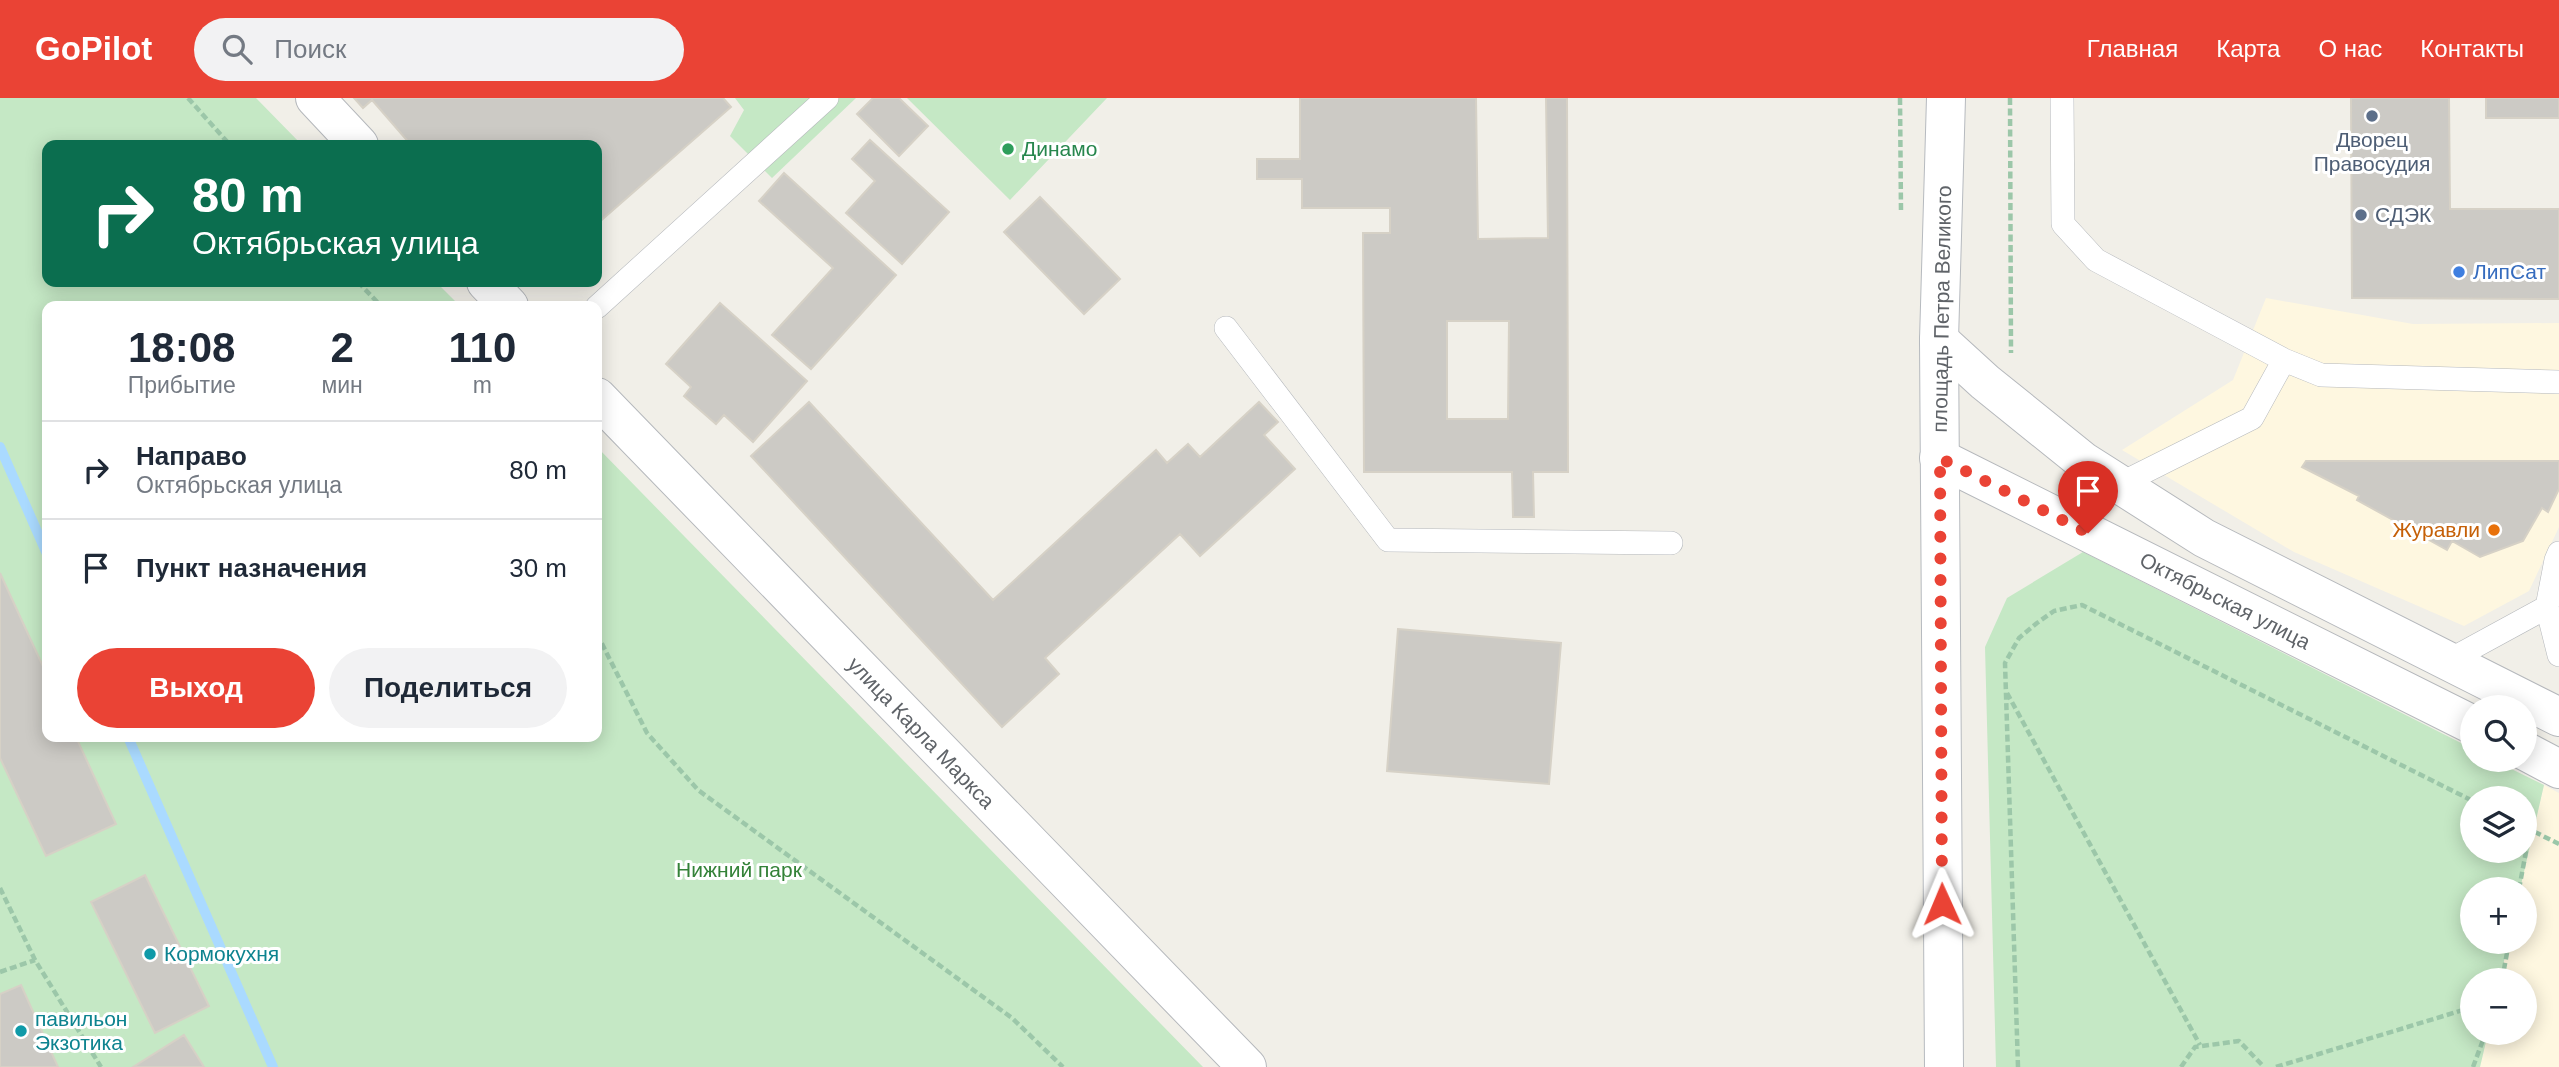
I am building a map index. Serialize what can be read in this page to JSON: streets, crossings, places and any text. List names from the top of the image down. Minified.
{"streets":{"street":["площадь Петра Великого","Октябрьская улица","улица Карла Маркса"]},"crossings":[["площадь Петра Великого","Октябрьская улица"]],"parks":["Нижний парк"],"places":["Дворец Правосудия","Динамо","СДЭК","ЛипСат","Журавли","Кормокухня","павильон Экзотика"],"page":{"header":"GoPilot","search":"Поиск","nav":["Главная","Карта","О нас","Контакты"],"turn":["80 m","Октябрьская улица"],"eta":["18:08","Прибытие","2","мин","110","m"],"list":[{"name":"Направо","note":"Октябрьская улица","value":"80 m"},{"name":"Пункт назначения","value":"30 m"}],"buttons":["Выход","Поделиться"],"map_buttons":["+","−"]}}
